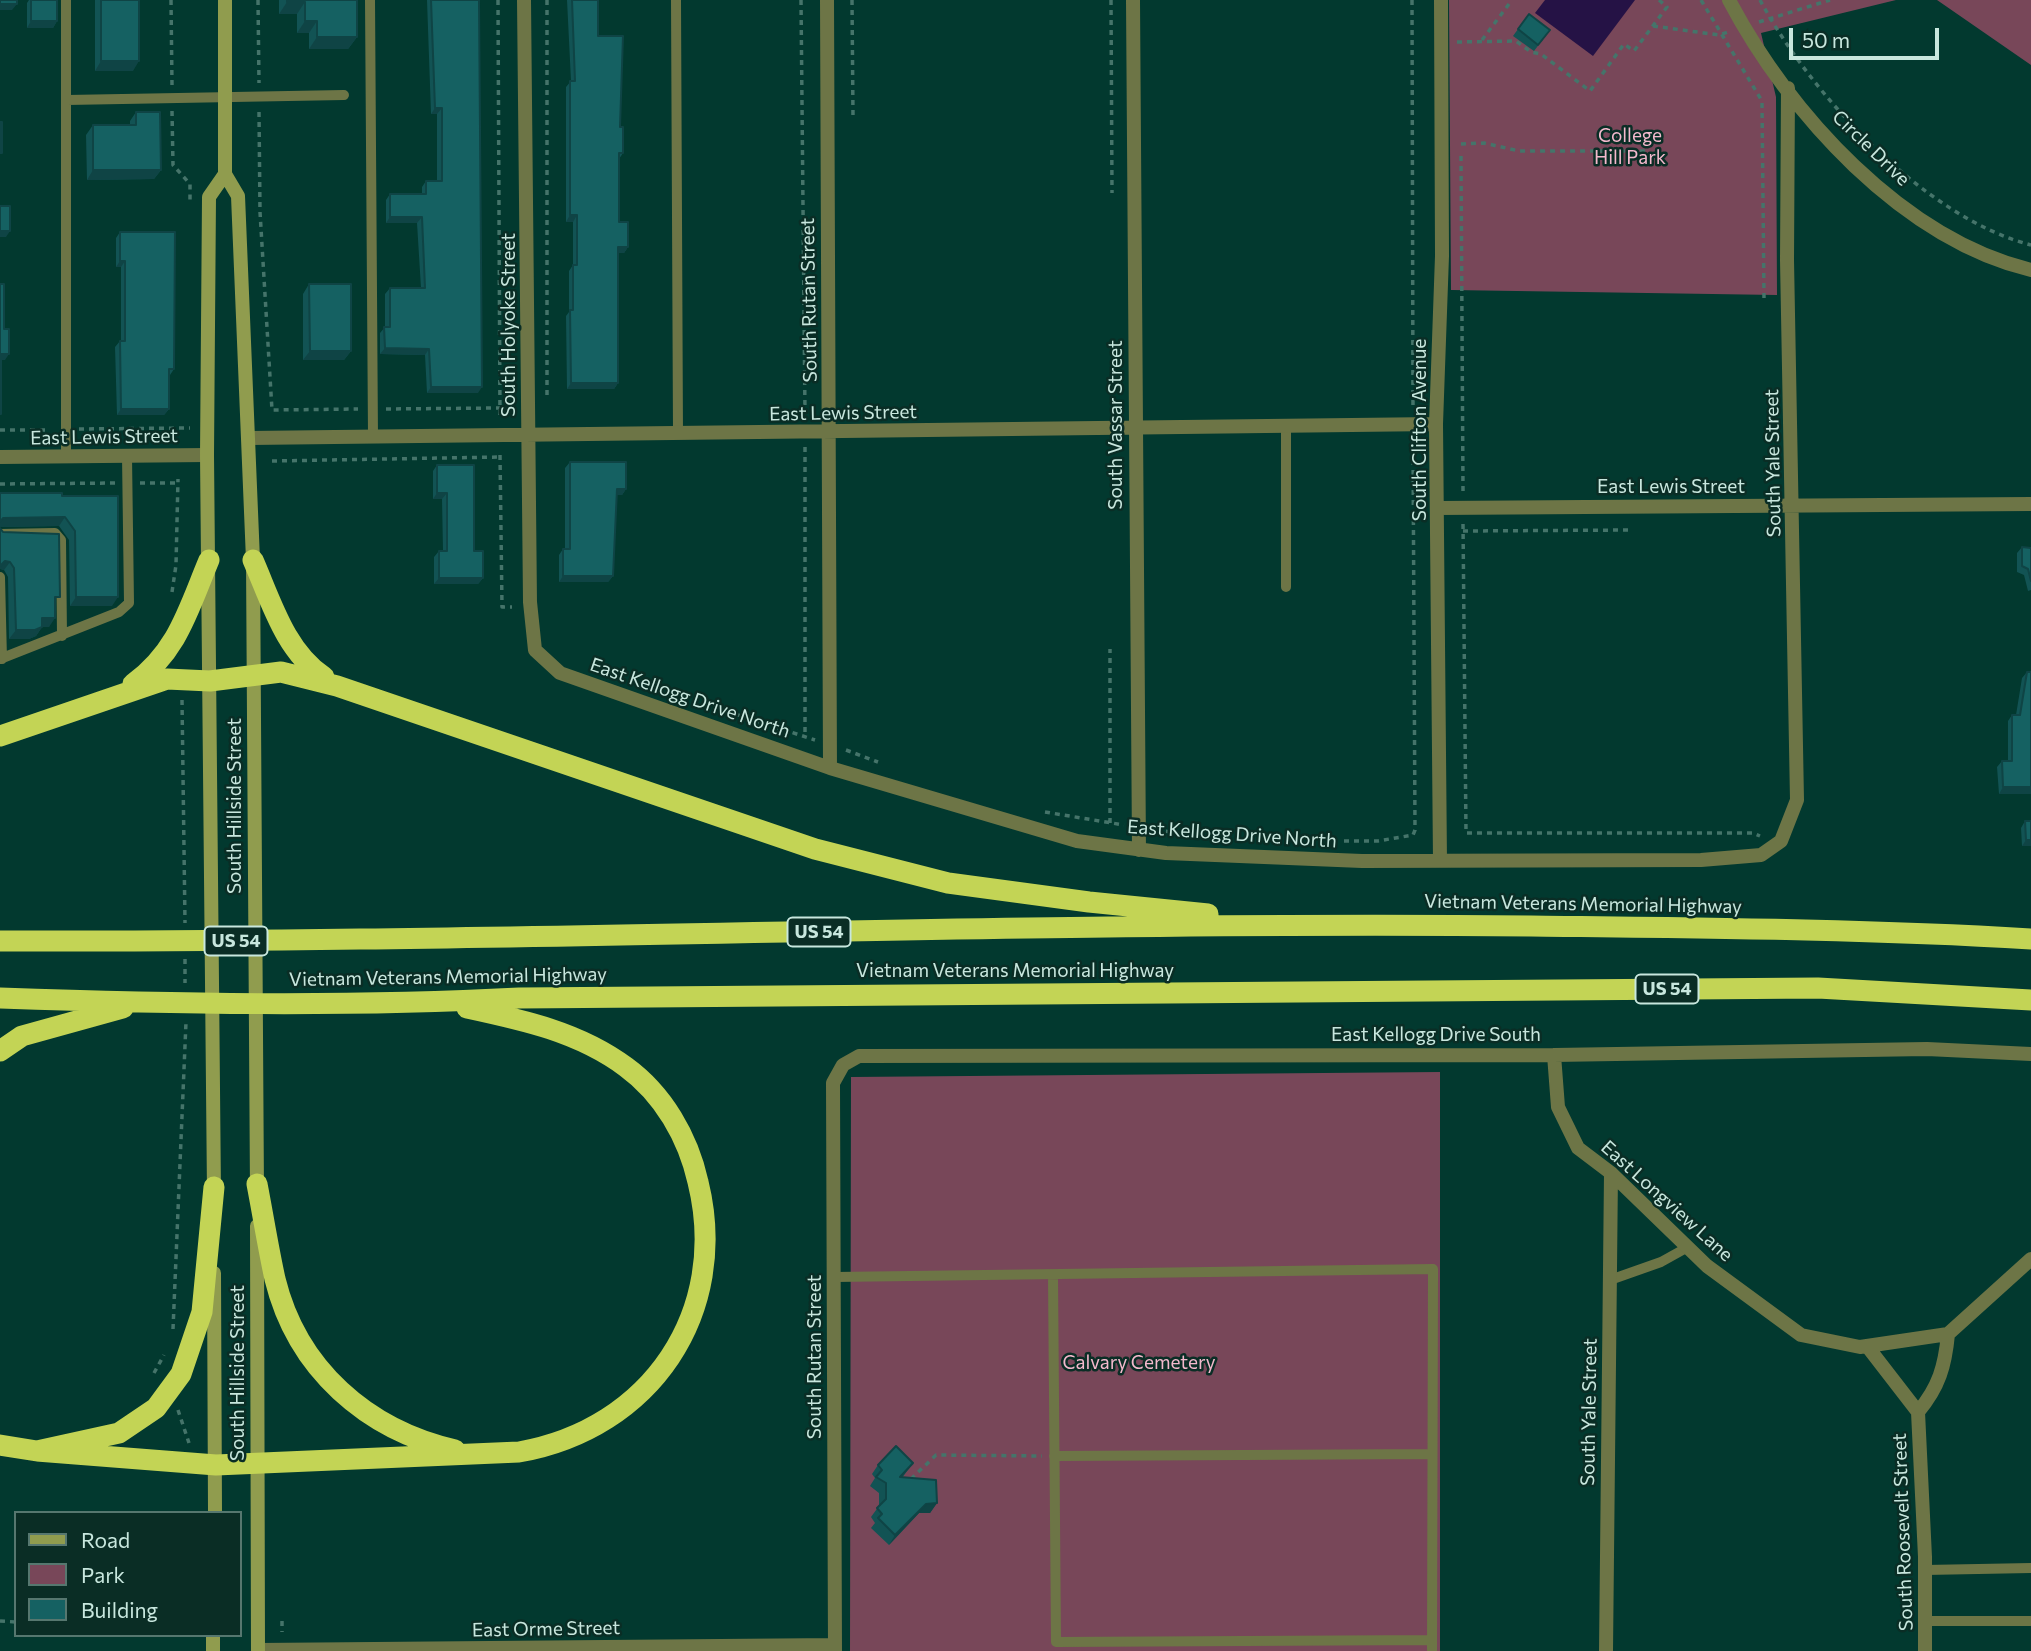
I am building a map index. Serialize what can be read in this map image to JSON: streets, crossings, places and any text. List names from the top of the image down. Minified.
{"streets":{"highway":["Vietnam Veterans Memorial Highway","US 54"],"main road":["South Hillside Street"],"street":["Circle Drive","South Rutan Street","South Holyoke Street","East Lewis Street","South Vassar Street","South Clifton Avenue","South Yale Street","East Kellogg Drive North","East Kellogg Drive South","East Longview Lane","South Roosevelt Street","East Orme Street"]},"crossings":[["Circle Drive","South Yale Street"],["South Rutan Street","East Lewis Street"],["South Rutan Street","East Kellogg Drive North"],["South Rutan Street","East Kellogg Drive South"],["South Rutan Street","East Orme Street"],["South Holyoke Street","East Lewis Street"],["South Holyoke Street","East Kellogg Drive North"],["East Lewis Street","South Vassar Street"],["East Lewis Street","South Clifton Avenue"],["East Lewis Street","South Yale Street"],["East Lewis Street","South Hillside Street"],["South Vassar Street","East Kellogg Drive North"],["South Clifton Avenue","East Kellogg Drive North"],["South Yale Street","East Kellogg Drive North"],["South Yale Street","East Longview Lane"],["South Hillside Street","East Orme Street"],["East Kellogg Drive South","East Longview Lane"],["East Longview Lane","South Roosevelt Street"]],"parks":["College Hill Park","Calvary Cemetery"],"legend":["Road","Park","Building"],"scale_bar":"50 m"}
